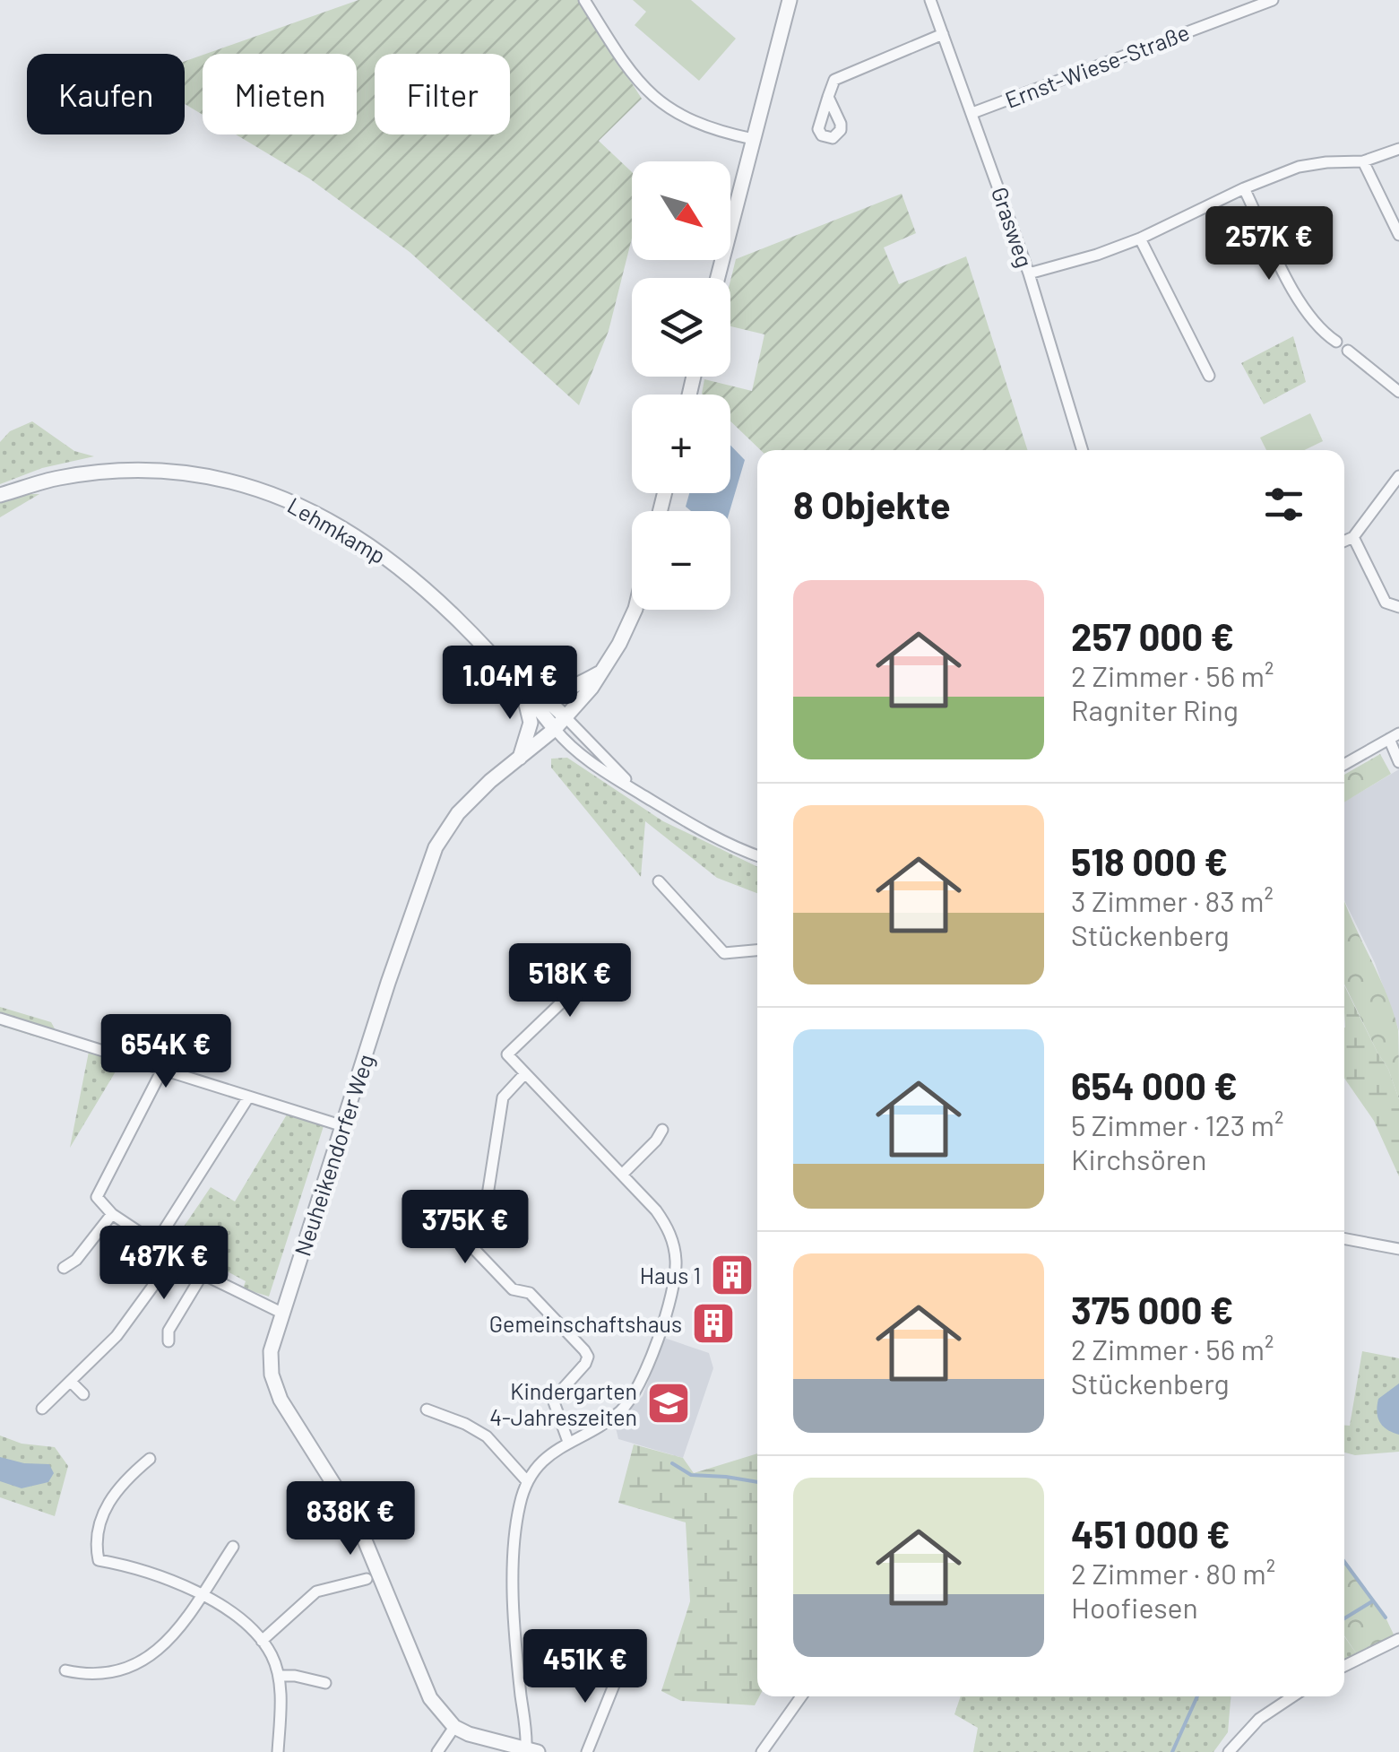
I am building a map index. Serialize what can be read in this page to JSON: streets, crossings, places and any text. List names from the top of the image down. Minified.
{"streets":{"street":["Ernst-Wiese-Straße","Grasweg","Lehmkamp","Neuheikendorfer Weg"]},"crossings":[["Ernst-Wiese-Straße","Grasweg"]],"places":{"building":["Haus 1","Gemeinschaftshaus"],"school or university":["Kindergarten 4-Jahreszeiten"]},"north":"bottom right","page":{"chip":["Kaufen","Mieten","Filter"],"map_buttons":["+","−"],"price":["257K €","1.04M €","518K €","654K €","375K €","487K €","838K €","451K €"],"heading":"8 Objekte","list":[{"name":"257 000 €","note":"2 Zimmer · 56 m² · Ragniter Ring"},{"name":"518 000 €","note":"3 Zimmer · 83 m² · Stückenberg"},{"name":"654 000 €","note":"5 Zimmer · 123 m² · Kirchsören"},{"name":"375 000 €","note":"2 Zimmer · 56 m² · Stückenberg"},{"name":"451 000 €","note":"2 Zimmer · 80 m² · Hoofiesen"}]}}
